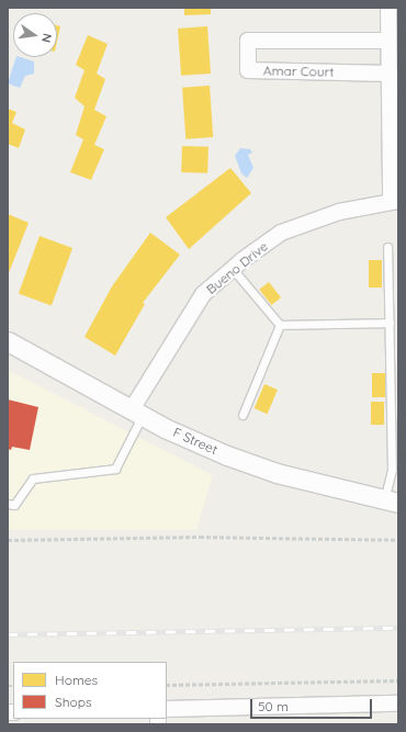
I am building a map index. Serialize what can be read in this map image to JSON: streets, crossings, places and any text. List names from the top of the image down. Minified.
{"streets":{"street":["Amar Court","Bueno Drive","F Street"]},"crossings":[["Bueno Drive","F Street"]],"legend":["Homes","Shops"],"scale_bar":"50 m","north":"right"}
